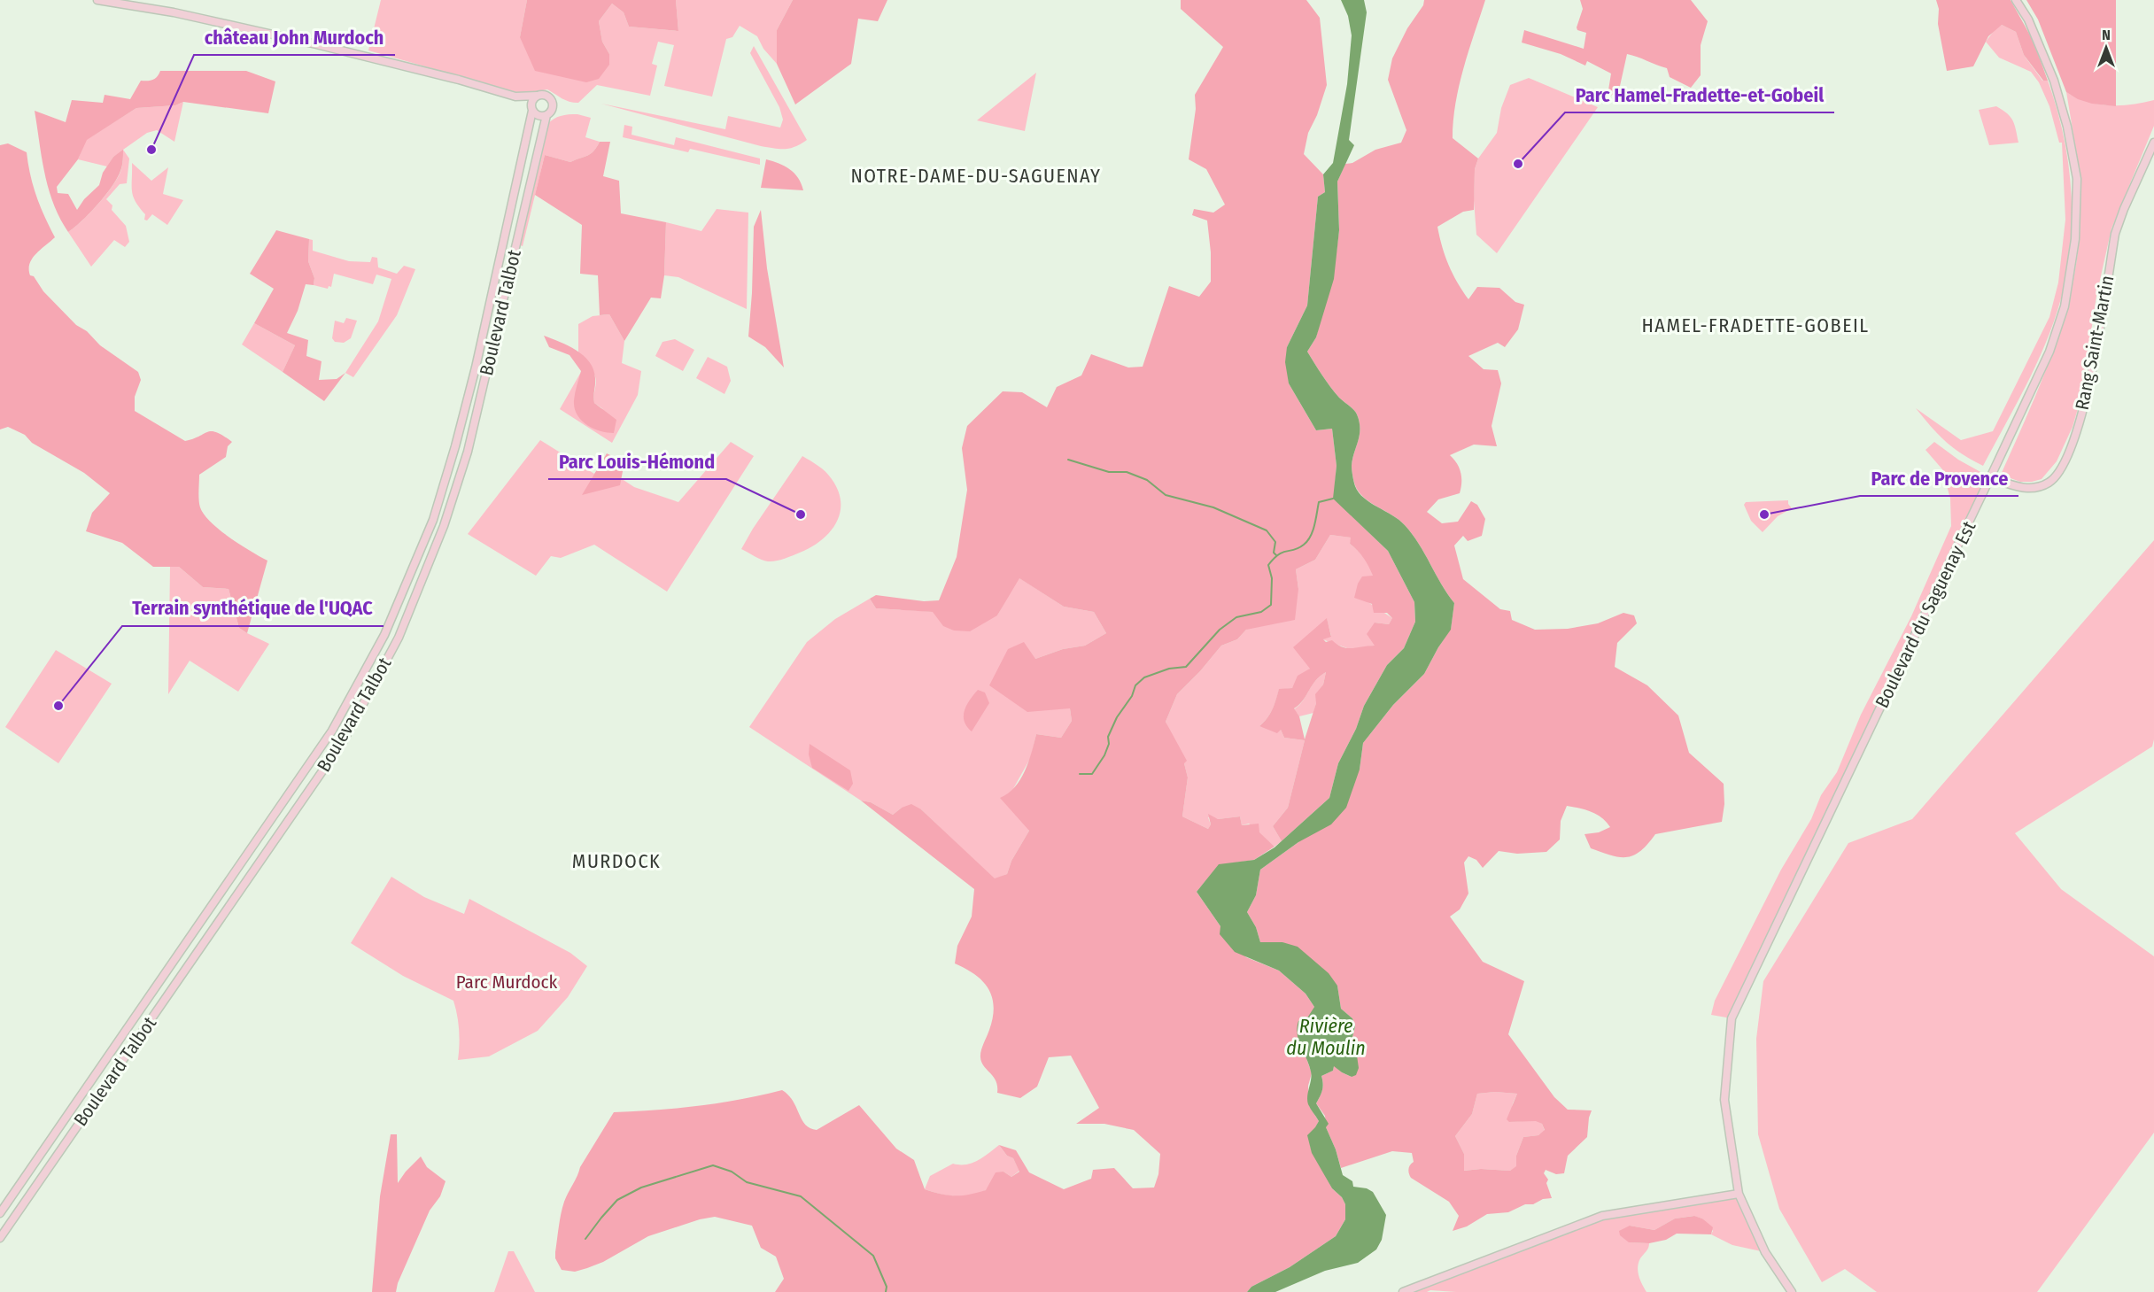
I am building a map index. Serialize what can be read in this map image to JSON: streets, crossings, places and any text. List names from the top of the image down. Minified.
{"streets":{"main road":["Boulevard Talbot","Rang Saint-Martin","Boulevard du Saguenay Est"]},"crossings":[["Rang Saint-Martin","Boulevard du Saguenay Est"]],"districts":["NOTRE-DAME-DU-SAGUENAY","HAMEL-FRADETTE-GOBEIL","MURDOCK"],"water":["Rivière du Moulin"],"parks":["Parc Murdock"],"places":["château John Murdoch","Parc Hamel-Fradette-et-Gobeil","Parc Louis-Hémond","Parc de Provence","Terrain synthétique de l'UQAC"],"north":"top"}
